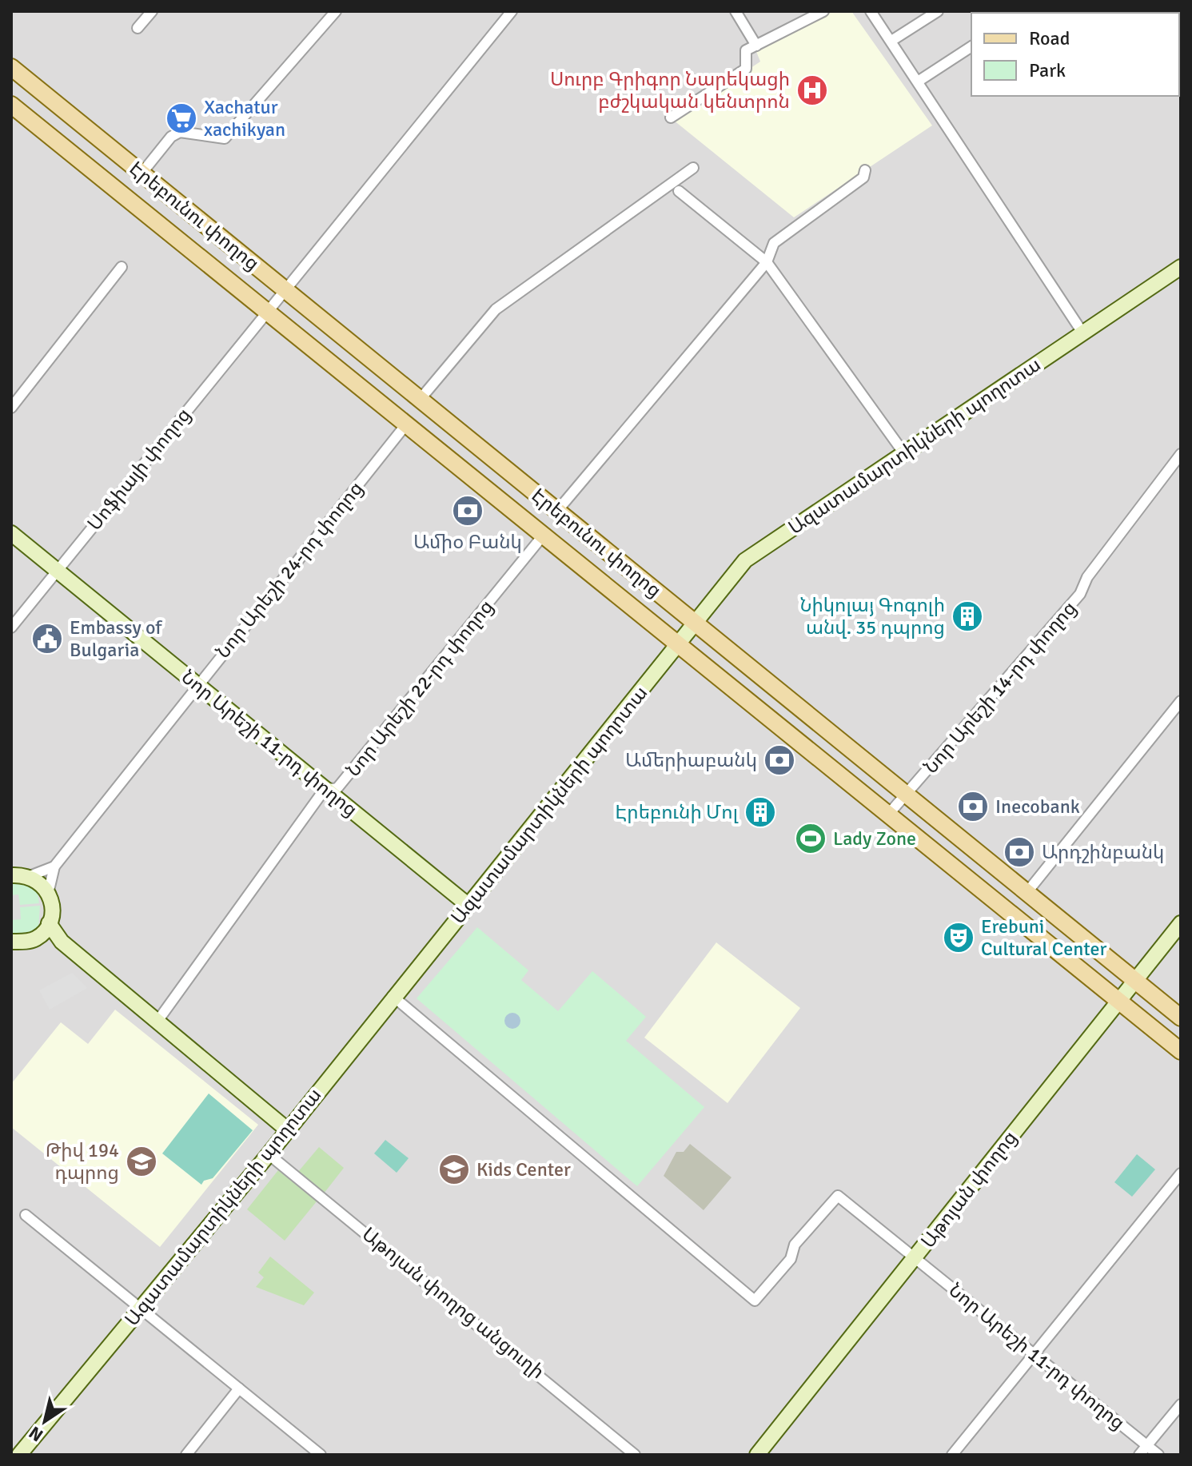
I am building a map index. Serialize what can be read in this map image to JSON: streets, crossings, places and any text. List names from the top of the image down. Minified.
{"streets":{"main road":["Էրեբունու փողոց"],"street":["Ազատամարտիկների պողոտա","Սոֆիայի փողոց","Նոր Արեշի 24-րդ փողոց","Նոր Արեշի 14-րդ փողոց","Նոր Արեշի 22-րդ փողոց","Նոր Արեշի 11-րդ փողոց","Աթոյան փողոց","Աթոյան փողոց անցուղի"]},"crossings":[["Էրեբունու փողոց","Ազատամարտիկների պողոտա"],["Էրեբունու փողոց","Սոֆիայի փողոց"],["Էրեբունու փողոց","Նոր Արեշի 24-րդ փողոց"],["Էրեբունու փողոց","Նոր Արեշի 14-րդ փողոց"],["Էրեբունու փողոց","Նոր Արեշի 22-րդ փողոց"],["Էրեբունու փողոց","Աթոյան փողոց"],["Ազատամարտիկների պողոտա","Նոր Արեշի 11-րդ փողոց"],["Ազատամարտիկների պողոտա","Աթոյան փողոց անցուղի"],["Սոֆիայի փողոց","Նոր Արեշի 11-րդ փողոց"],["Նոր Արեշի 24-րդ փողոց","Նոր Արեշի 11-րդ փողոց"],["Նոր Արեշի 22-րդ փողոց","Նոր Արեշի 11-րդ փողոց"],["Նոր Արեշի 11-րդ փողոց","Աթոյան փողոց"]],"places":{"hospital":["Սուրբ Գրիգոր Նարեկացի բժշկական կենտրոն"],"supermarket":["Xachatur xachikyan"],"bank":["Ամիօ Բանկ","Ամերիաբանկ","Inecobank","Արդշինբանկ"],"building":["Նիկոլայ Գոգոլի անվ. 35 դպրոց","Էրեբունի Մոլ"],"public building":["Embassy of Bulgaria"],"sports":["Lady Zone"],"theatre":["Erebuni Cultural Center"],"school or university":["Թիվ 194 դպրոց","Kids Center"]},"legend":["Road","Park"],"north":"bottom left"}
